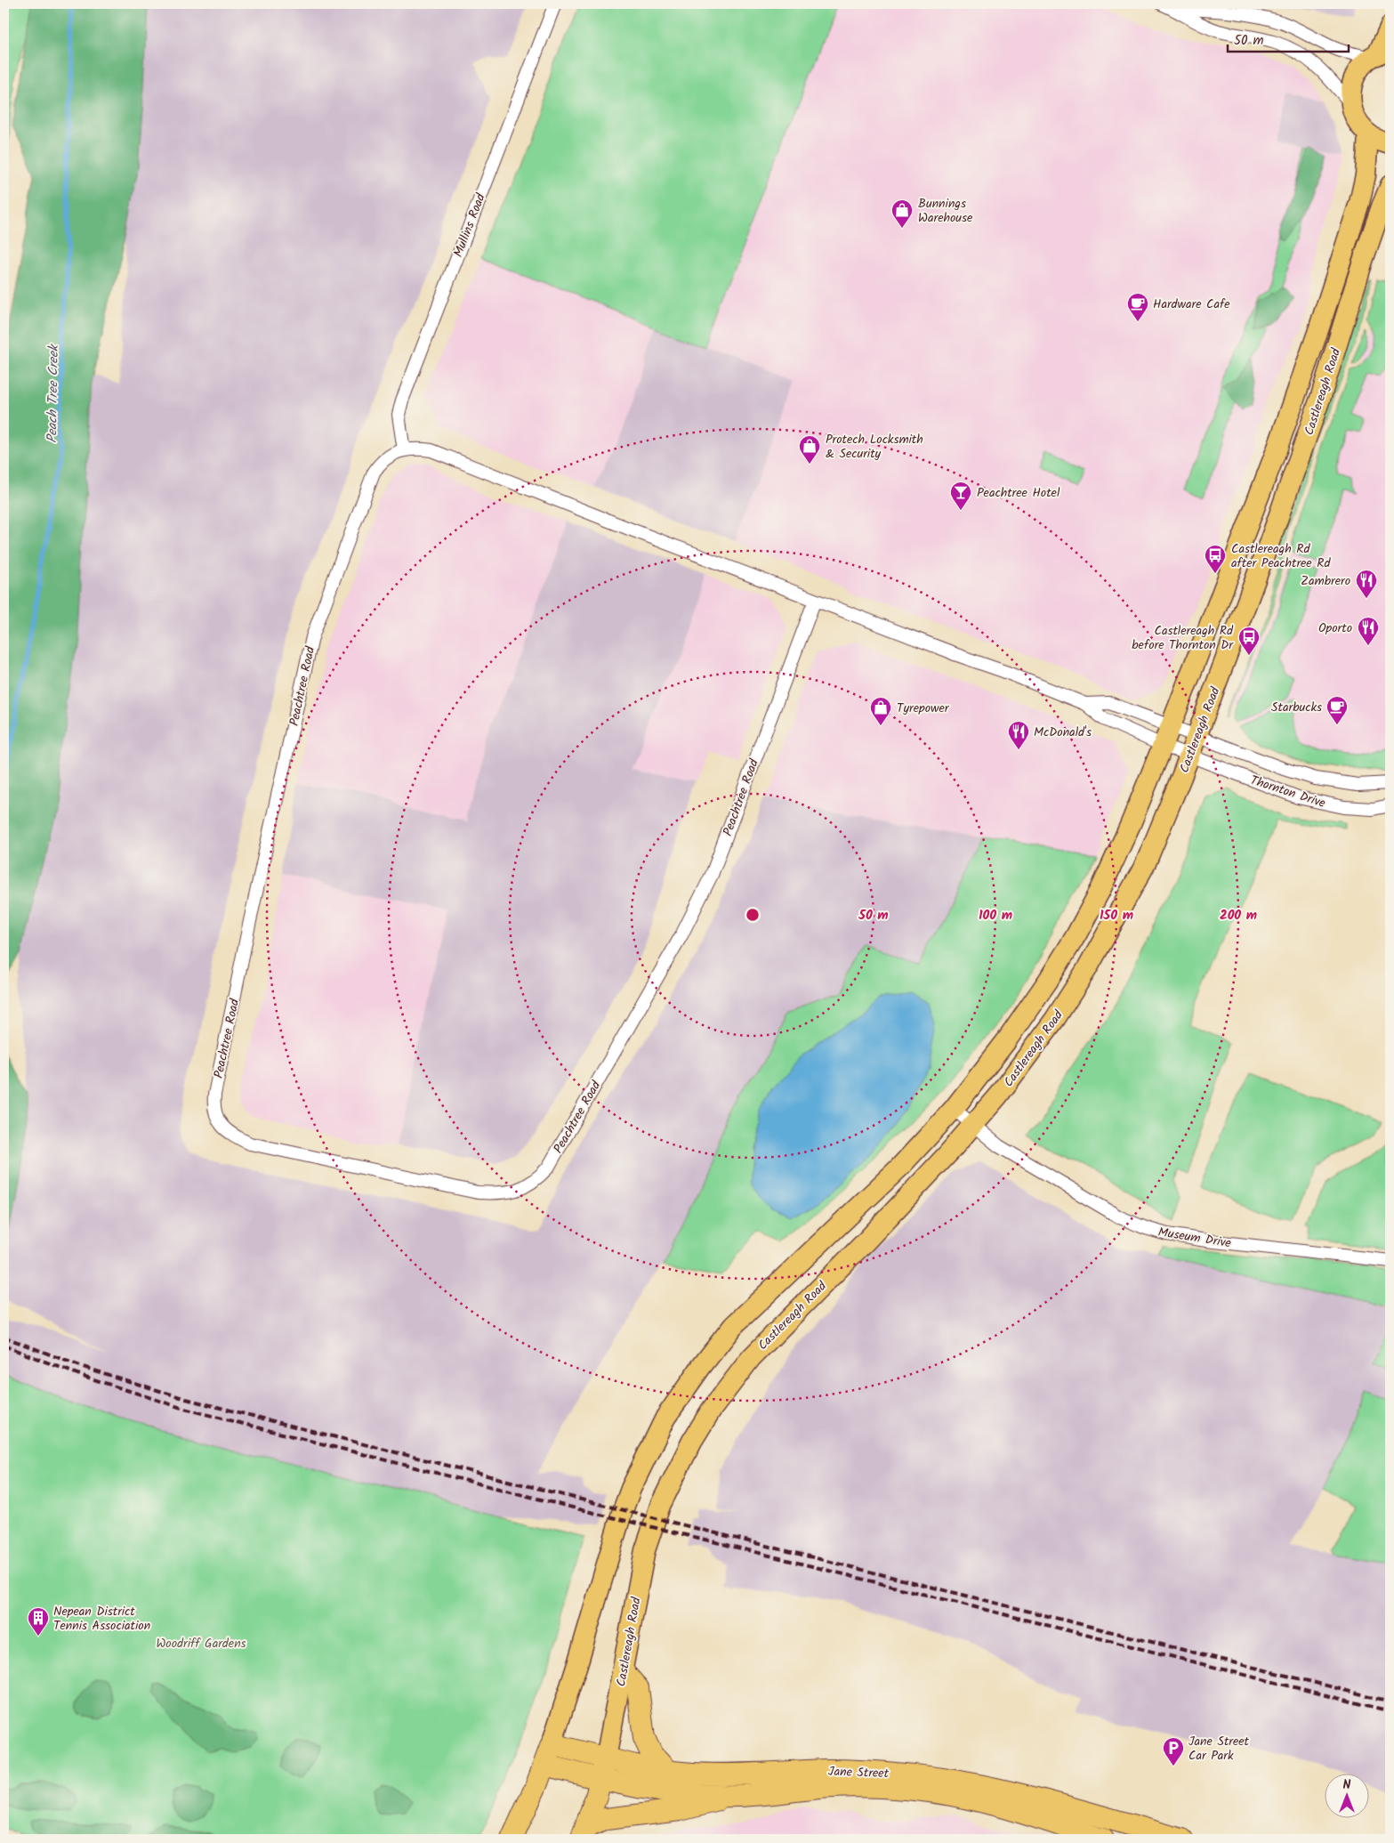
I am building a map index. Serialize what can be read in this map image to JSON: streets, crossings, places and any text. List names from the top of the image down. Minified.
{"streets":{"highway":["Castlereagh Road","Jane Street"],"street":["Mullins Road","Peachtree Road","Thornton Drive","Museum Drive"]},"crossings":[["Mullins Road","Peachtree Road"],["Castlereagh Road","Peachtree Road"],["Castlereagh Road","Thornton Drive"],["Castlereagh Road","Museum Drive"],["Castlereagh Road","Jane Street"],["Peachtree Road","Thornton Drive"]],"water":["Peach Tree Creek"],"parks":["Woodriff Gardens"],"places":{"shop":["Bunnings Warehouse","Protech Locksmith & Security","Tyrepower"],"cafe":["Hardware Cafe","Starbucks"],"bar":["Peachtree Hotel"],"bus stop":["Castlereagh Rd after Peachtree Rd","Castlereagh Rd before Thornton Dr"],"restaurant":["Zambrero","Oporto","McDonald's"],"building":["Nepean District Tennis Association"],"parking":["Jane Street Car Park"]},"scale_bar":"50 m","north":"top","rings":["50 m","100 m","150 m","200 m"]}
